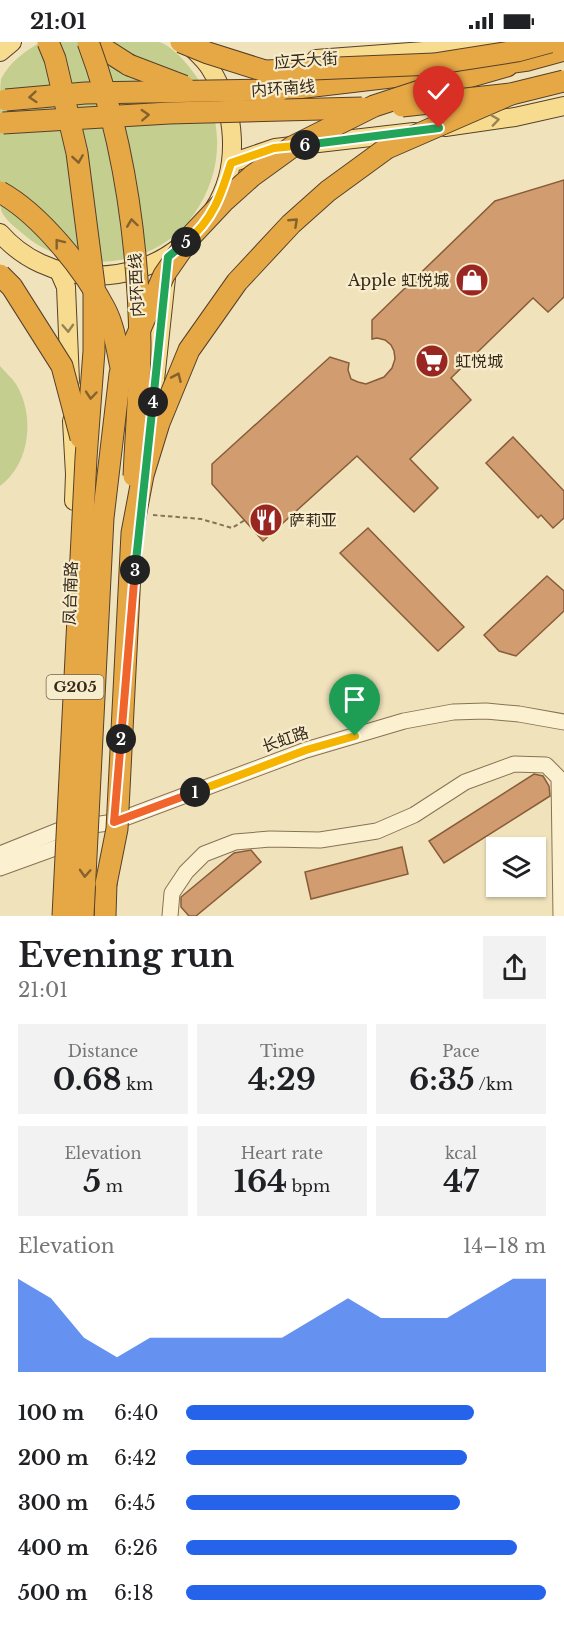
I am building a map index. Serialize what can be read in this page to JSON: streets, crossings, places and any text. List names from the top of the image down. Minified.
{"streets":{"highway":["内环南线","内环西线","凤台南路","G205"],"main road":["应天大街"],"street":["长虹路"]},"crossings":[["凤台南路","G205"],["凤台南路","长虹路"]],"places":{"shop":["Apple 虹悦城"],"supermarket":["虹悦城"],"restaurant":["萨莉亚"]},"page":{"status":"21:01","pins":["6","5","4","3","2","1"],"heading":["Evening run","21:01"],"stats":[["Distance","0.68 km"],["Time","4:29"],["Pace","6:35 /km"],["Elevation","5 m"],["Heart rate","164 bpm"],["kcal","47"]],"chart":["Elevation","14–18 m"],"list":[{"name":"100 m","note":"6:40"},{"name":"200 m","note":"6:42"},{"name":"300 m","note":"6:45"},{"name":"400 m","note":"6:26"},{"name":"500 m","note":"6:18"}]}}
